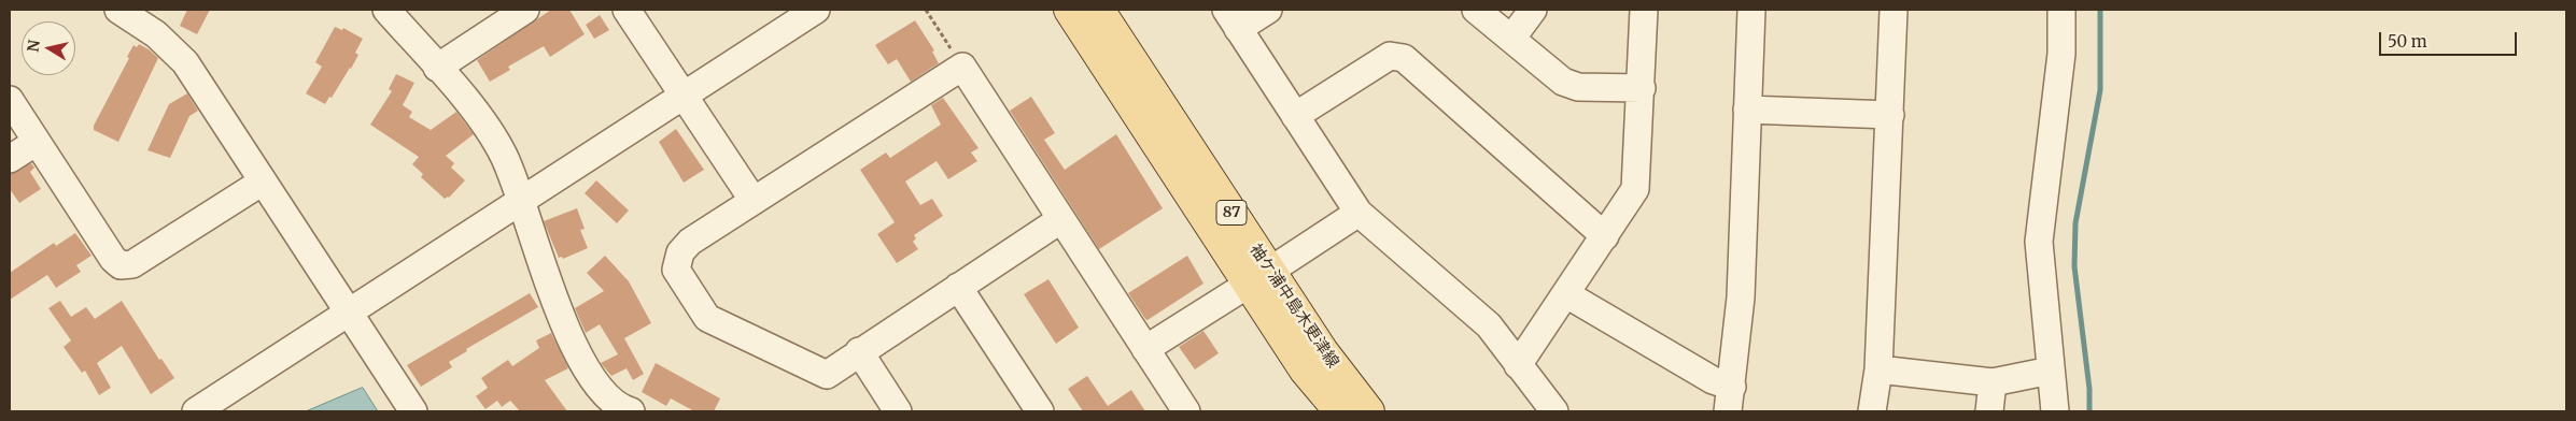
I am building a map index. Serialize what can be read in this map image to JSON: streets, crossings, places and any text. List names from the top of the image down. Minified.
{"streets":{"main road":["87","袖ケ浦中島木更津線"]},"scale_bar":"50 m","north":"left"}
